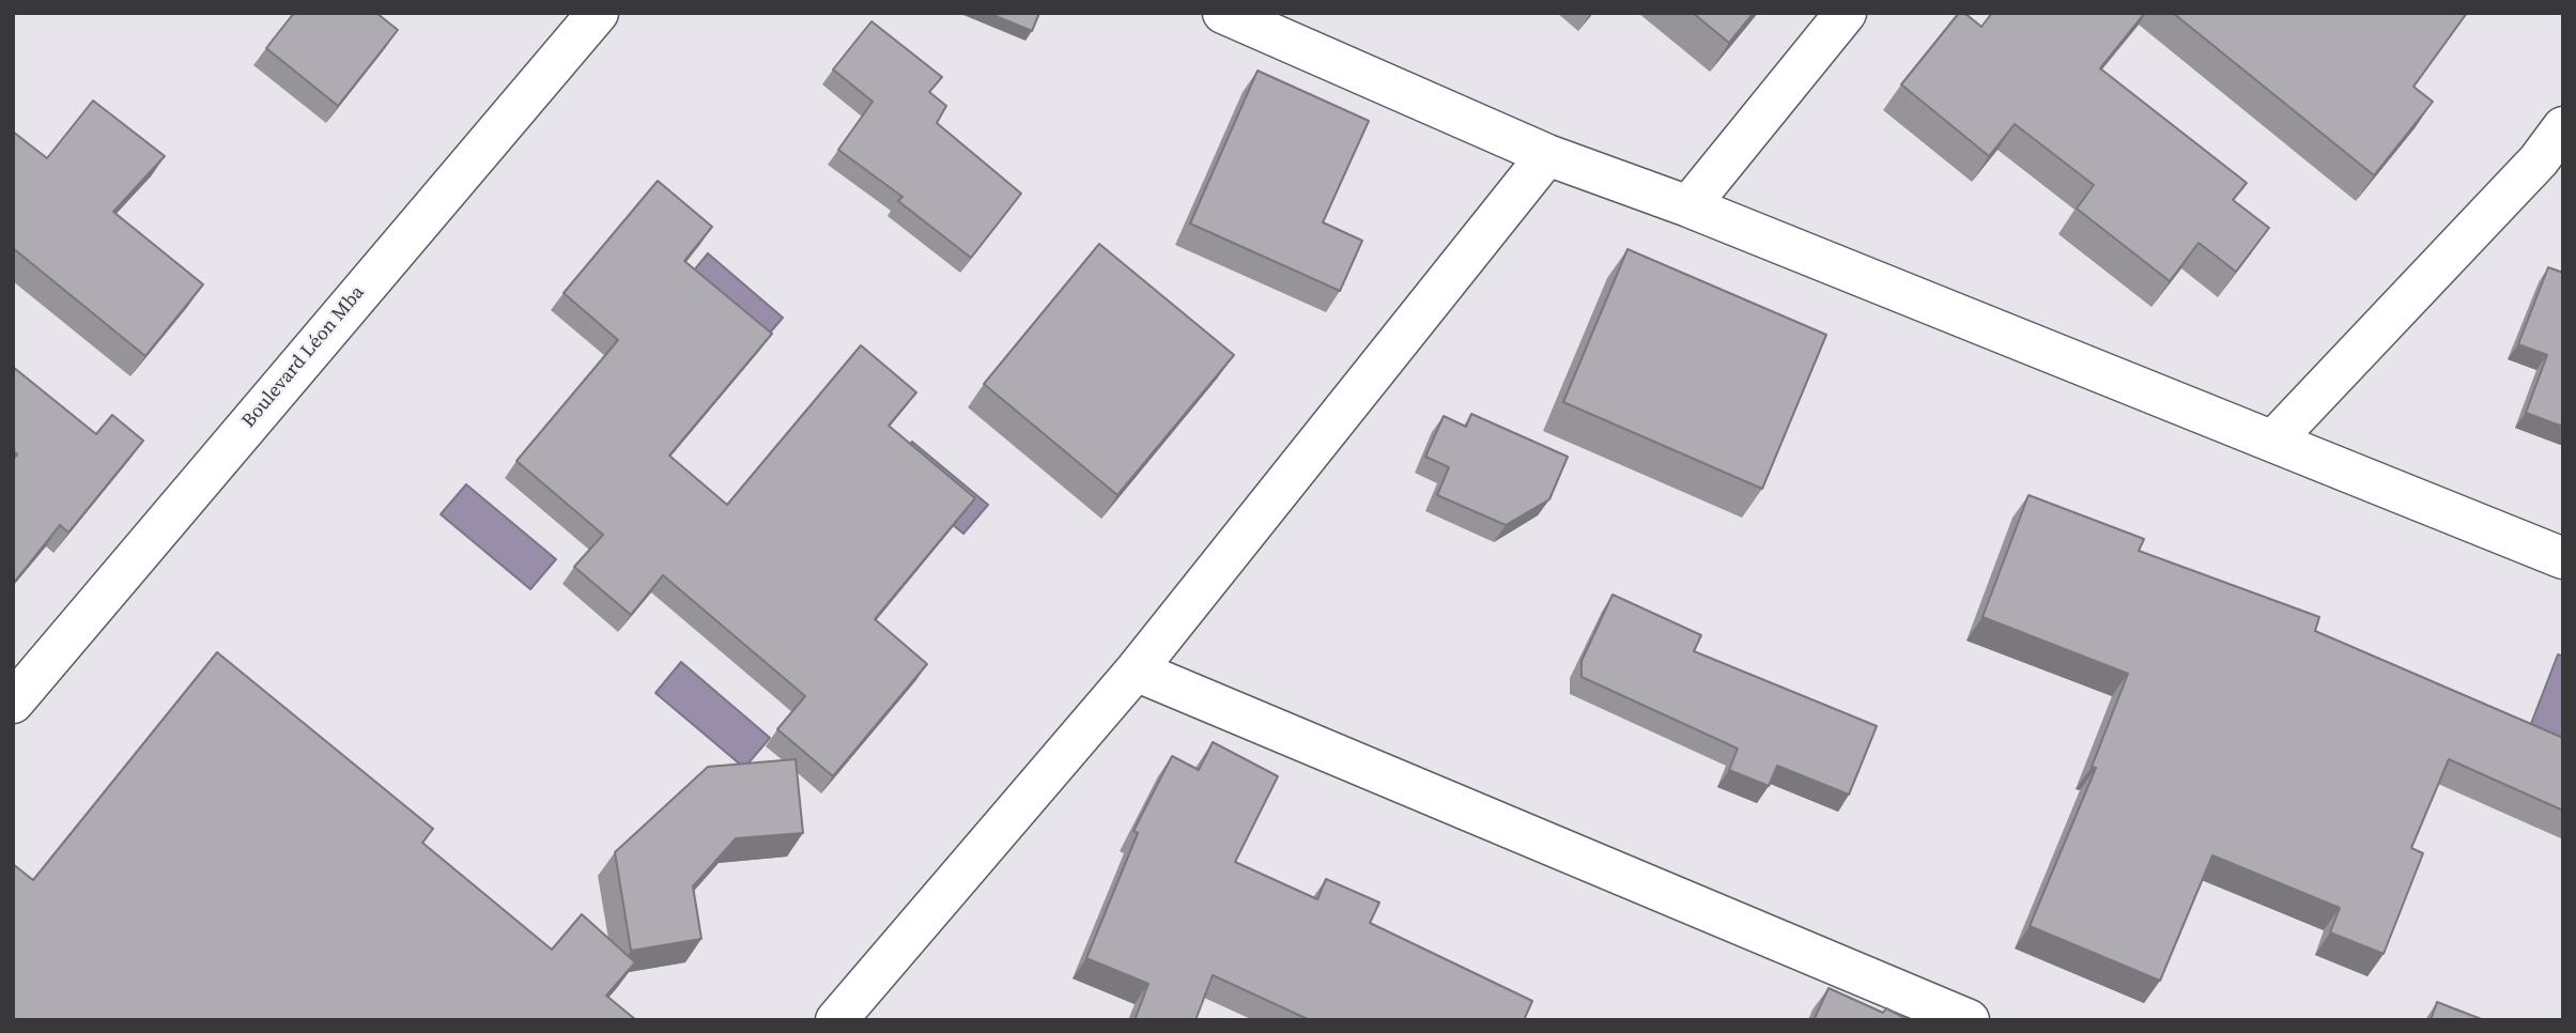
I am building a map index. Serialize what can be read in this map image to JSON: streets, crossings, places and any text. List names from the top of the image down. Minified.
{"streets":{"street":["Boulevard Léon Mba"]}}
